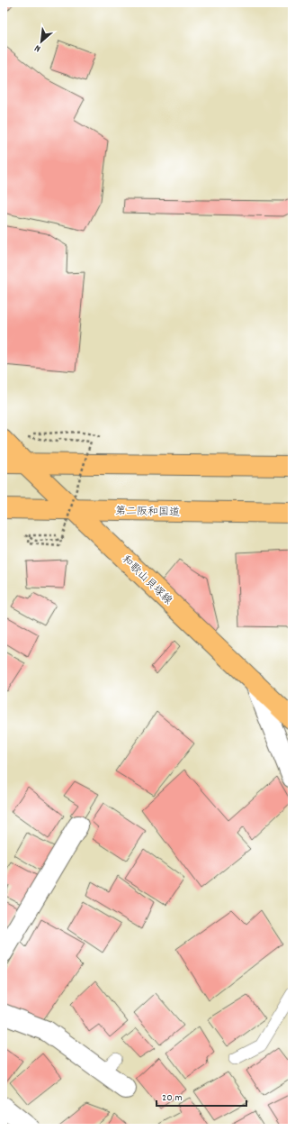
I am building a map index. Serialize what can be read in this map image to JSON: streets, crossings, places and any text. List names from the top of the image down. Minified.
{"streets":{"main road":["第二阪和国道","和歌山貝塚線"]},"crossings":[["第二阪和国道","和歌山貝塚線"]],"scale_bar":"20 m","north":"bottom left"}
